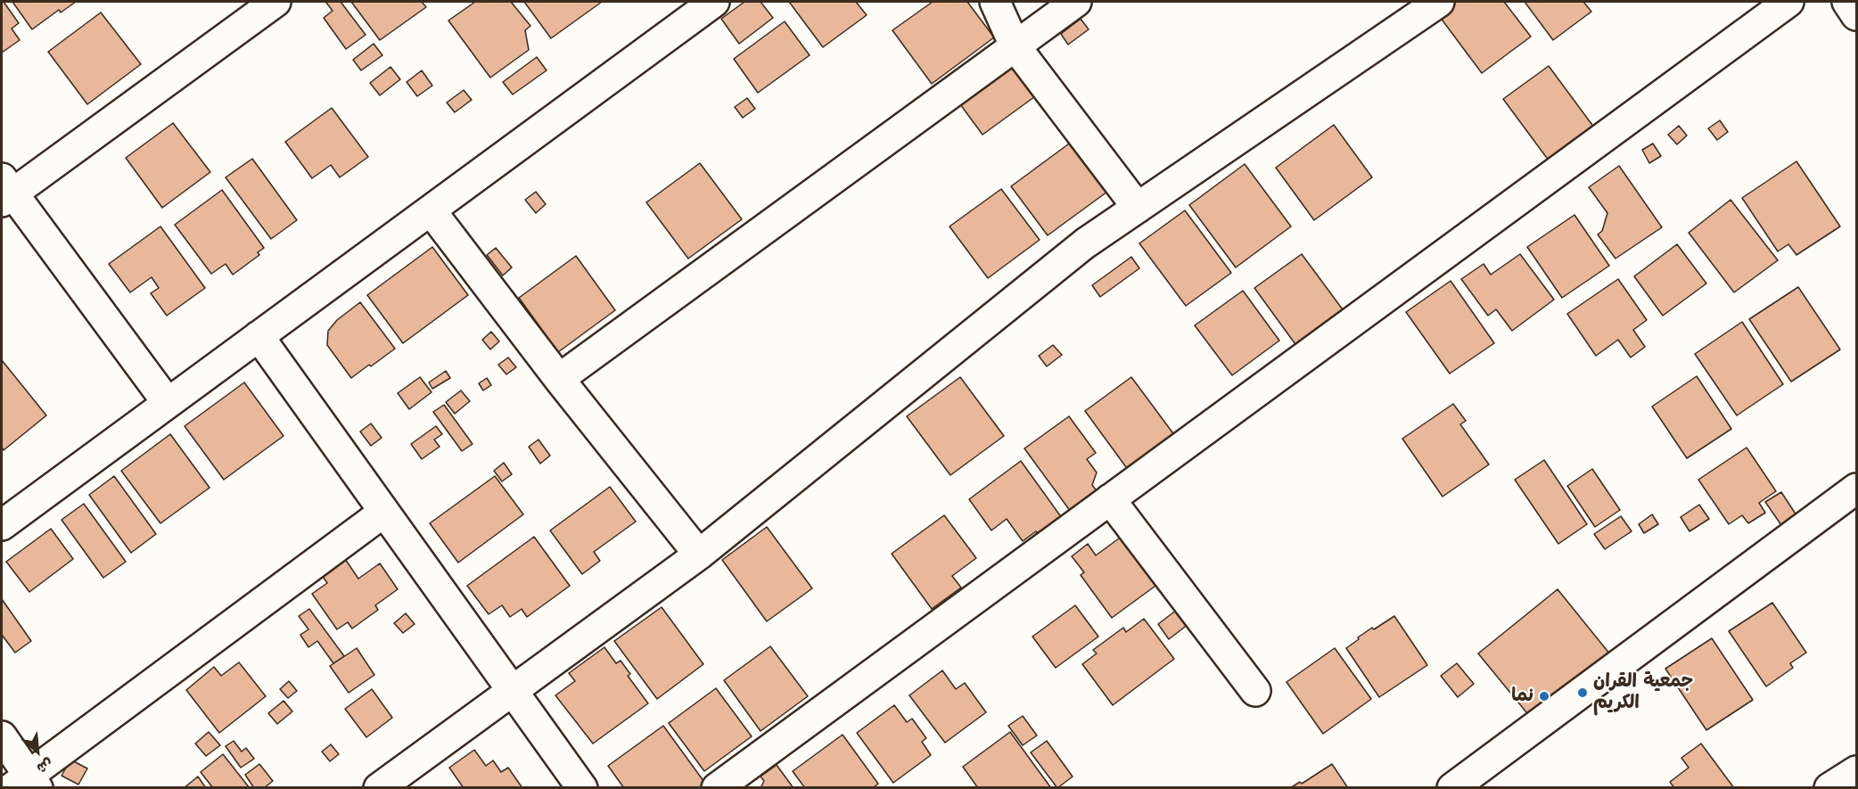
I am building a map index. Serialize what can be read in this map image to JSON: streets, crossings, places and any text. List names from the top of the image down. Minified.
{"places":["جمعية القران الكريم","نما"],"north":"bottom right"}
